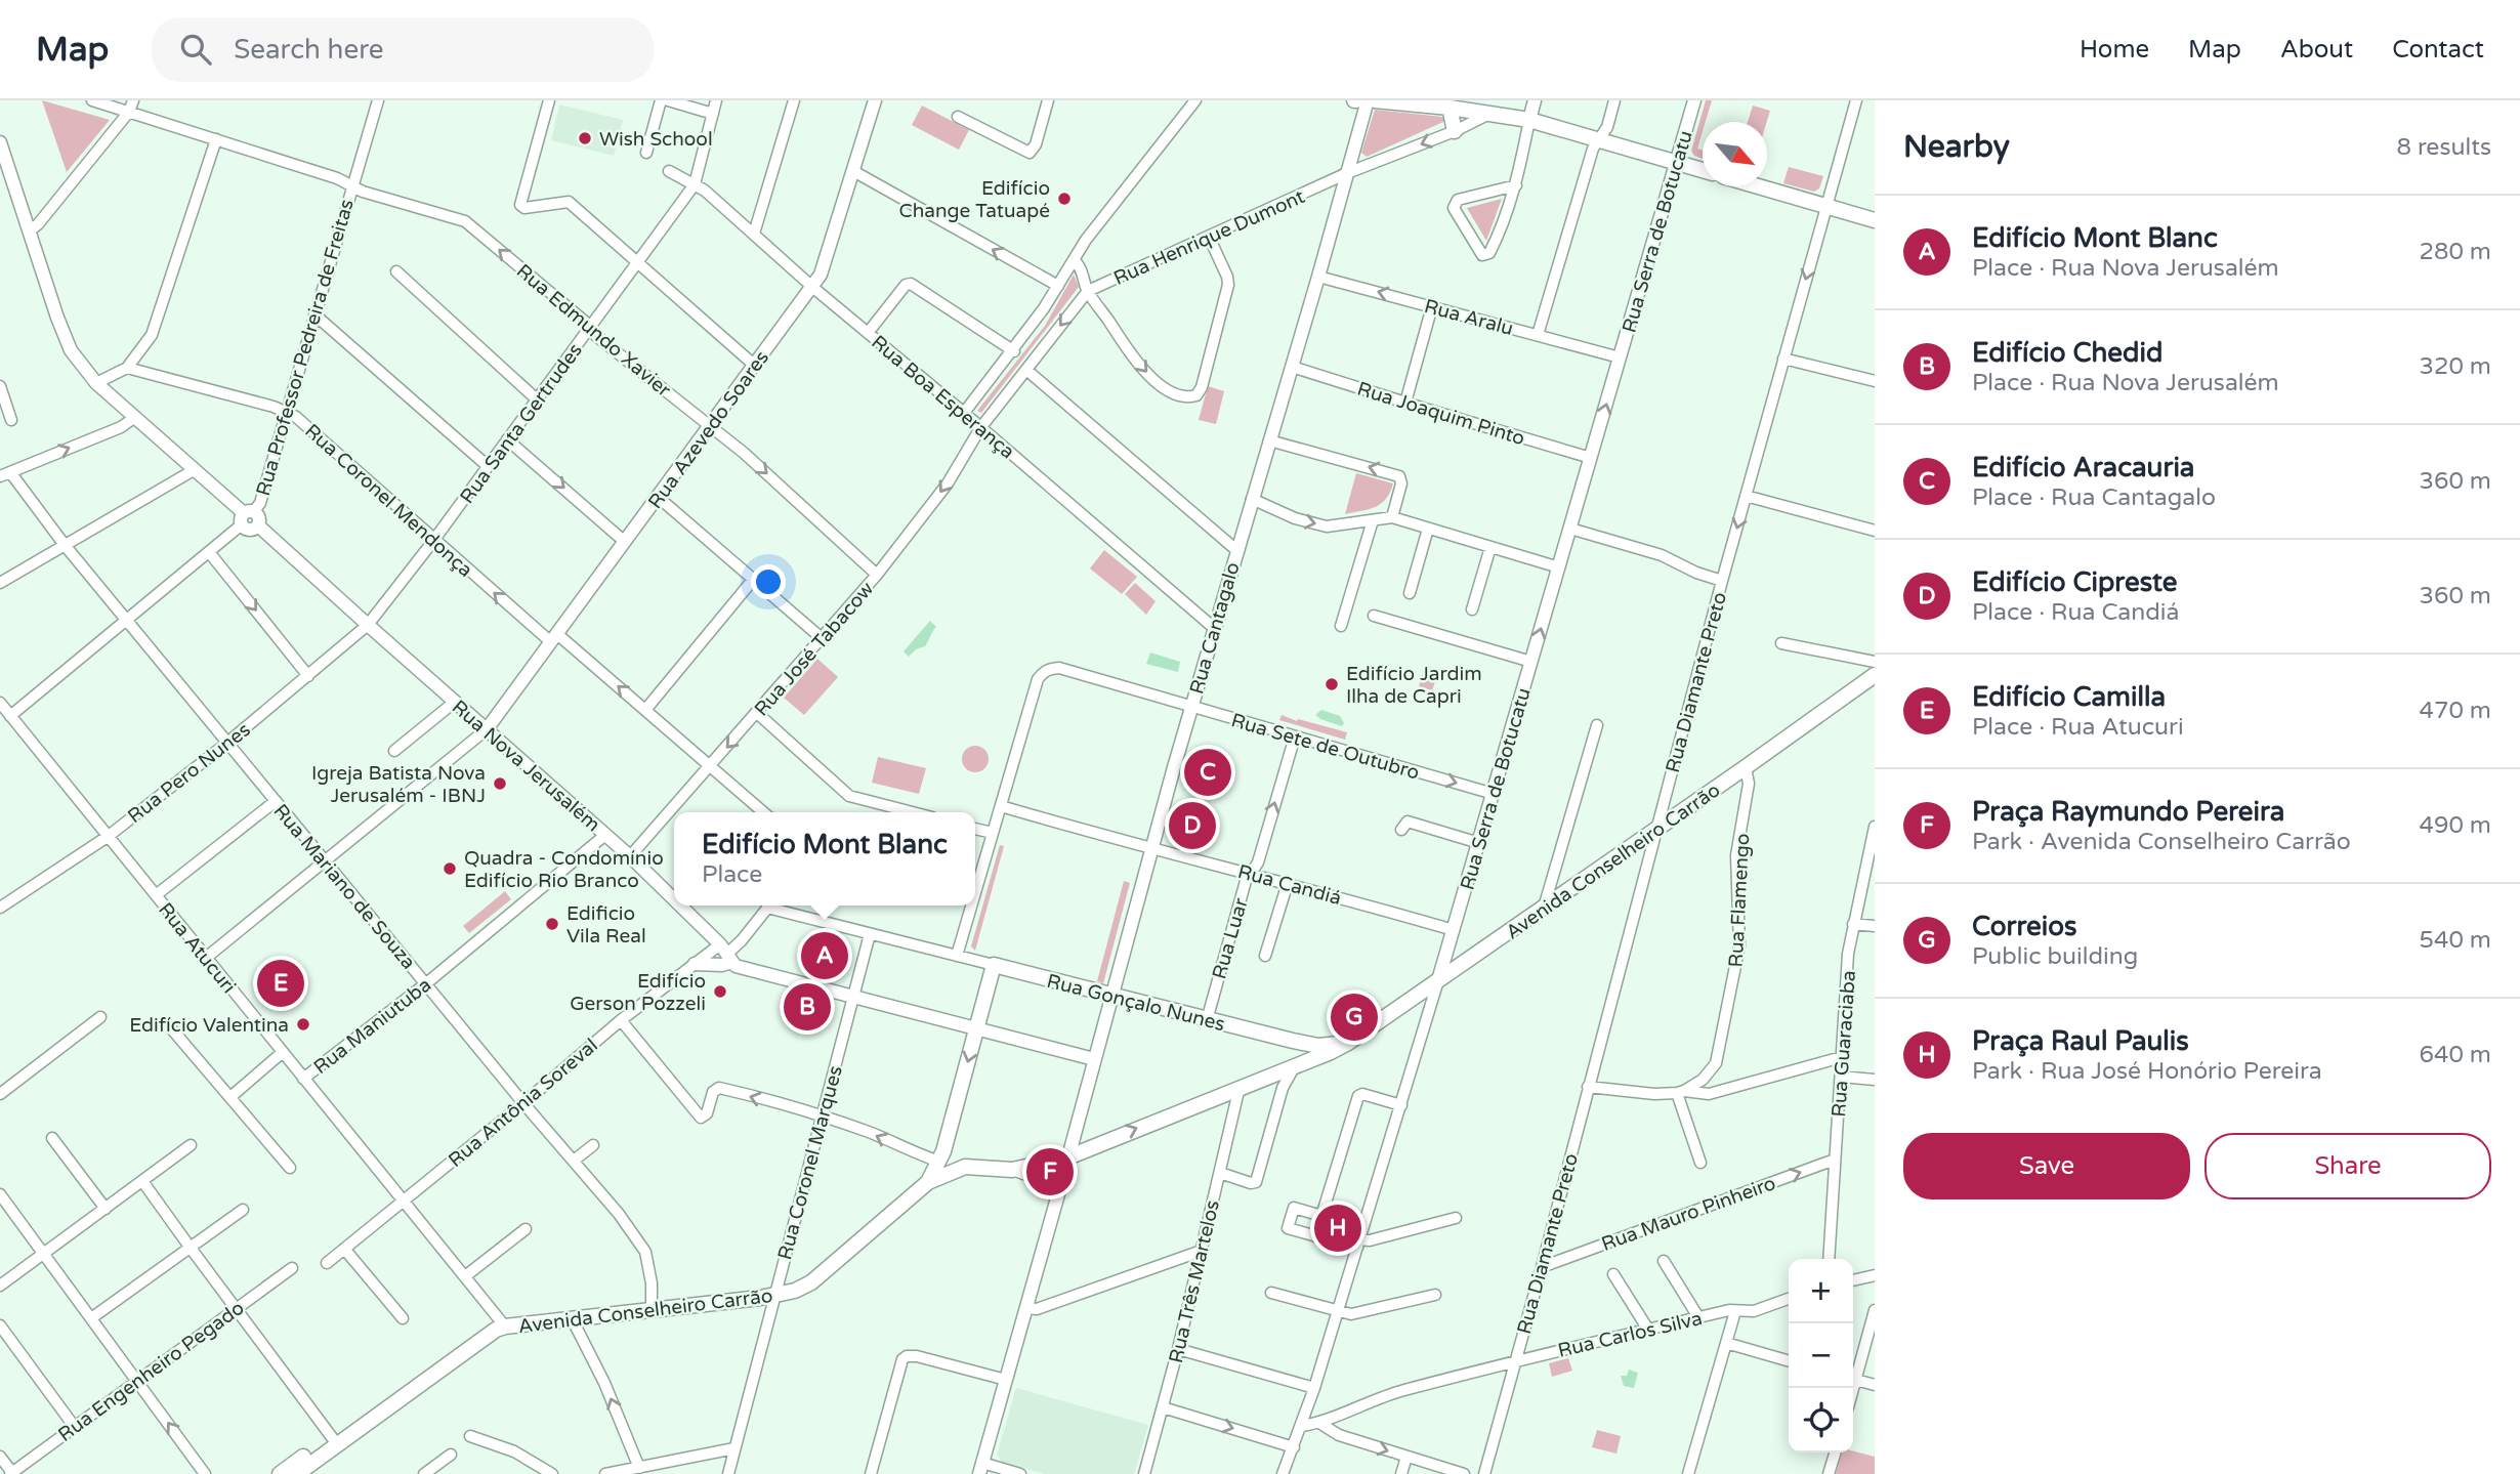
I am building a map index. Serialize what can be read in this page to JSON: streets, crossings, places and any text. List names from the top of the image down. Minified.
{"streets":{"main road":["Avenida Conselheiro Carrão","Rua Gonçalo Nunes"],"street":["Rua Serra de Botucatu","Rua Henrique Dumont","Rua Aralu","Rua Edmundo Xavier","Rua Professor Pedreira de Freitas","Rua Boa Esperança","Rua Joaquim Pinto","Rua Santa Gertrudes","Rua Azevedo Soares","Rua Coronel Mendonça","Rua Cantagalo","Rua José Tabacow","Rua Diamante Preto","Rua Sete de Outubro","Rua Nova Jerusalém","Rua Pero Nunes","Rua Candiá","Rua Mariano de Souza","Rua Flamengo","Rua Luar","Rua Atucuri","Rua Maniutuba","Rua Guaraciaba","Rua Antônia Soreval","Rua Coronel Marques","Rua Mauro Pinheiro","Rua Três Martelos","Rua Carlos Silva","Rua Engenheiro Pegado"]},"crossings":[["Rua Serra de Botucatu","Rua Aralu"],["Rua Serra de Botucatu","Rua Joaquim Pinto"],["Rua Serra de Botucatu","Rua Sete de Outubro"],["Rua Serra de Botucatu","Avenida Conselheiro Carrão"],["Rua Serra de Botucatu","Rua Candiá"],["Rua Serra de Botucatu","Rua Carlos Silva"],["Rua Henrique Dumont","Rua Boa Esperança"],["Rua Henrique Dumont","Rua Cantagalo"],["Rua Henrique Dumont","Rua José Tabacow"],["Rua Aralu","Rua Cantagalo"],["Rua Edmundo Xavier","Rua Professor Pedreira de Freitas"],["Rua Edmundo Xavier","Rua Santa Gertrudes"],["Rua Edmundo Xavier","Rua Azevedo Soares"],["Rua Edmundo Xavier","Rua José Tabacow"],["Rua Professor Pedreira de Freitas","Rua Coronel Mendonça"],["Rua Professor Pedreira de Freitas","Rua Nova Jerusalém"],["Rua Professor Pedreira de Freitas","Rua Mariano de Souza"],["Rua Professor Pedreira de Freitas","Rua Atucuri"],["Rua Boa Esperança","Rua Santa Gertrudes"],["Rua Boa Esperança","Rua Azevedo Soares"],["Rua Boa Esperança","Rua Cantagalo"],["Rua Boa Esperança","Rua José Tabacow"],["Rua Joaquim Pinto","Rua Cantagalo"],["Rua Santa Gertrudes","Rua Coronel Mendonça"],["Rua Santa Gertrudes","Rua Nova Jerusalém"],["Rua Santa Gertrudes","Rua Pero Nunes"],["Rua Azevedo Soares","Rua Coronel Mendonça"],["Rua Azevedo Soares","Rua Nova Jerusalém"],["Rua Coronel Mendonça","Rua José Tabacow"],["Rua Cantagalo","Rua Sete de Outubro"],["Rua Cantagalo","Rua Nova Jerusalém"],["Rua Cantagalo","Avenida Conselheiro Carrão"],["Rua Cantagalo","Rua Candiá"],["Rua Cantagalo","Rua Gonçalo Nunes"],["Rua José Tabacow","Rua Nova Jerusalém"],["Rua Diamante Preto","Avenida Conselheiro Carrão"],["Rua Diamante Preto","Rua Mauro Pinheiro"],["Rua Diamante Preto","Rua Carlos Silva"],["Rua Sete de Outubro","Rua Candiá"],["Rua Sete de Outubro","Rua Luar"],["Rua Nova Jerusalém","Rua Pero Nunes"],["Rua Nova Jerusalém","Rua Maniutuba"],["Rua Nova Jerusalém","Rua Antônia Soreval"],["Rua Nova Jerusalém","Rua Coronel Marques"],["Rua Pero Nunes","Rua Mariano de Souza"],["Rua Pero Nunes","Rua Atucuri"],["Avenida Conselheiro Carrão","Rua Mariano de Souza"],["Avenida Conselheiro Carrão","Rua Flamengo"],["Avenida Conselheiro Carrão","Rua Atucuri"],["Avenida Conselheiro Carrão","Rua Coronel Marques"],["Avenida Conselheiro Carrão","Rua Três Martelos"],["Rua Candiá","Rua Luar"],["Rua Mariano de Souza","Rua Maniutuba"],["Rua Mariano de Souza","Rua Antônia Soreval"],["Rua Luar","Rua Gonçalo Nunes"],["Rua Atucuri","Rua Maniutuba"],["Rua Atucuri","Rua Antônia Soreval"],["Rua Gonçalo Nunes","Rua Coronel Marques"],["Rua Guaraciaba","Rua Mauro Pinheiro"]],"one_way":["Rua Aralu","Rua José Tabacow","Rua Luar","Rua Mauro Pinheiro"],"places":["Wish School","Edifício Change Tatuapé","Edifício Jardim Ilha de Capri","Igreja Batista Nova Jerusalém - IBNJ","Quadra - Condomínio Edifício Rio Branco","Edificio Vila Real","Edifício Gerson Pozzeli","Edifício Valentina"],"north":"bottom right","page":{"header":"Map","search":"Search here","nav":["Home","Map","About","Contact"],"heading":["Nearby","8 results"],"list":[{"mark":"A","name":"Edifício Mont Blanc","note":"Place · Rua Nova Jerusalém","value":"280 m"},{"mark":"B","name":"Edifício Chedid","note":"Place · Rua Nova Jerusalém","value":"320 m"},{"mark":"C","name":"Edifício Aracauria","note":"Place · Rua Cantagalo","value":"360 m"},{"mark":"D","name":"Edifício Cipreste","note":"Place · Rua Candiá","value":"360 m"},{"mark":"E","name":"Edifício Camilla","note":"Place · Rua Atucuri","value":"470 m"},{"mark":"F","name":"Praça Raymundo Pereira","note":"Park · Avenida Conselheiro Carrão","value":"490 m"},{"mark":"G","name":"Correios","note":"Public building","value":"540 m"},{"mark":"H","name":"Praça Raul Paulis","note":"Park · Rua José Honório Pereira","value":"640 m"}],"pins":["C","D","A","E","B","G","F","H"],"popup":["Edifício Mont Blanc","Place"],"buttons":["Save","Share"],"map_buttons":["+","−"]}}
